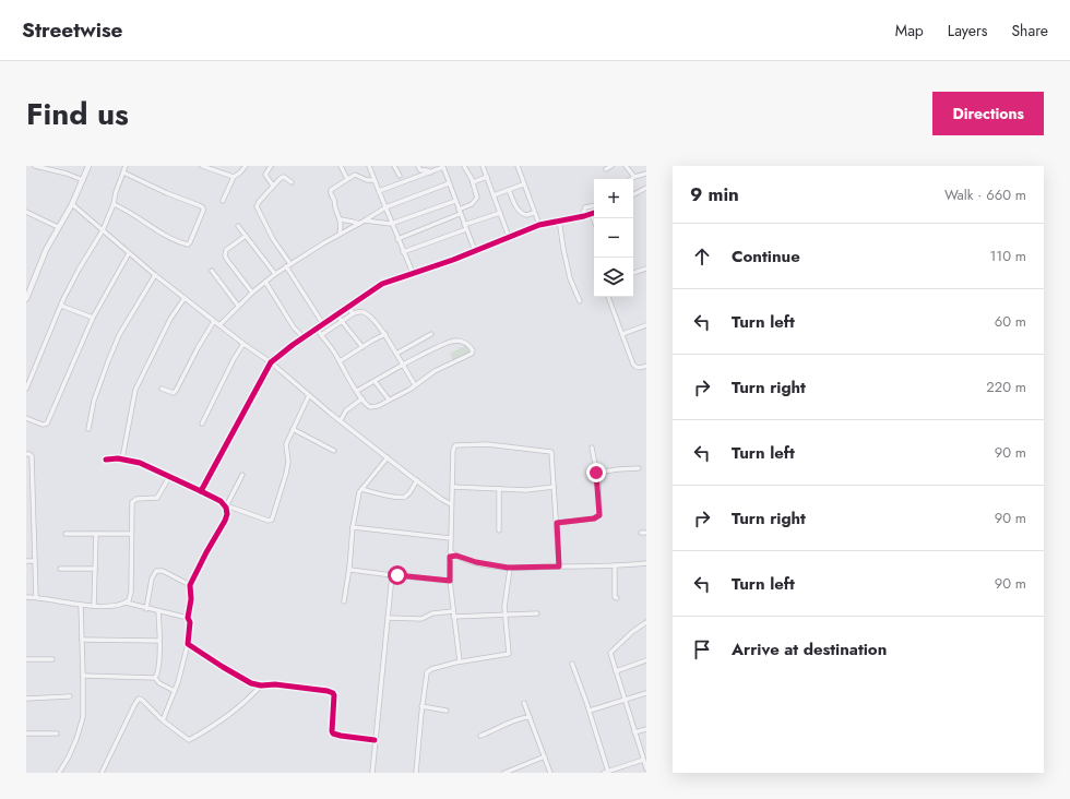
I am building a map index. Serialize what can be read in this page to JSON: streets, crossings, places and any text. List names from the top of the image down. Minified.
{"page":{"header":"Streetwise","nav":["Map","Layers","Share"],"title":"Find us","buttons":"Directions","heading":["9 min","Walk · 660 m"],"map_buttons":["+","−"],"list":[["Continue","110 m"],["Turn left","60 m"],["Turn right","220 m"],["Turn left","90 m"],["Turn right","90 m"],["Turn left","90 m"],"Arrive at destination"]}}
